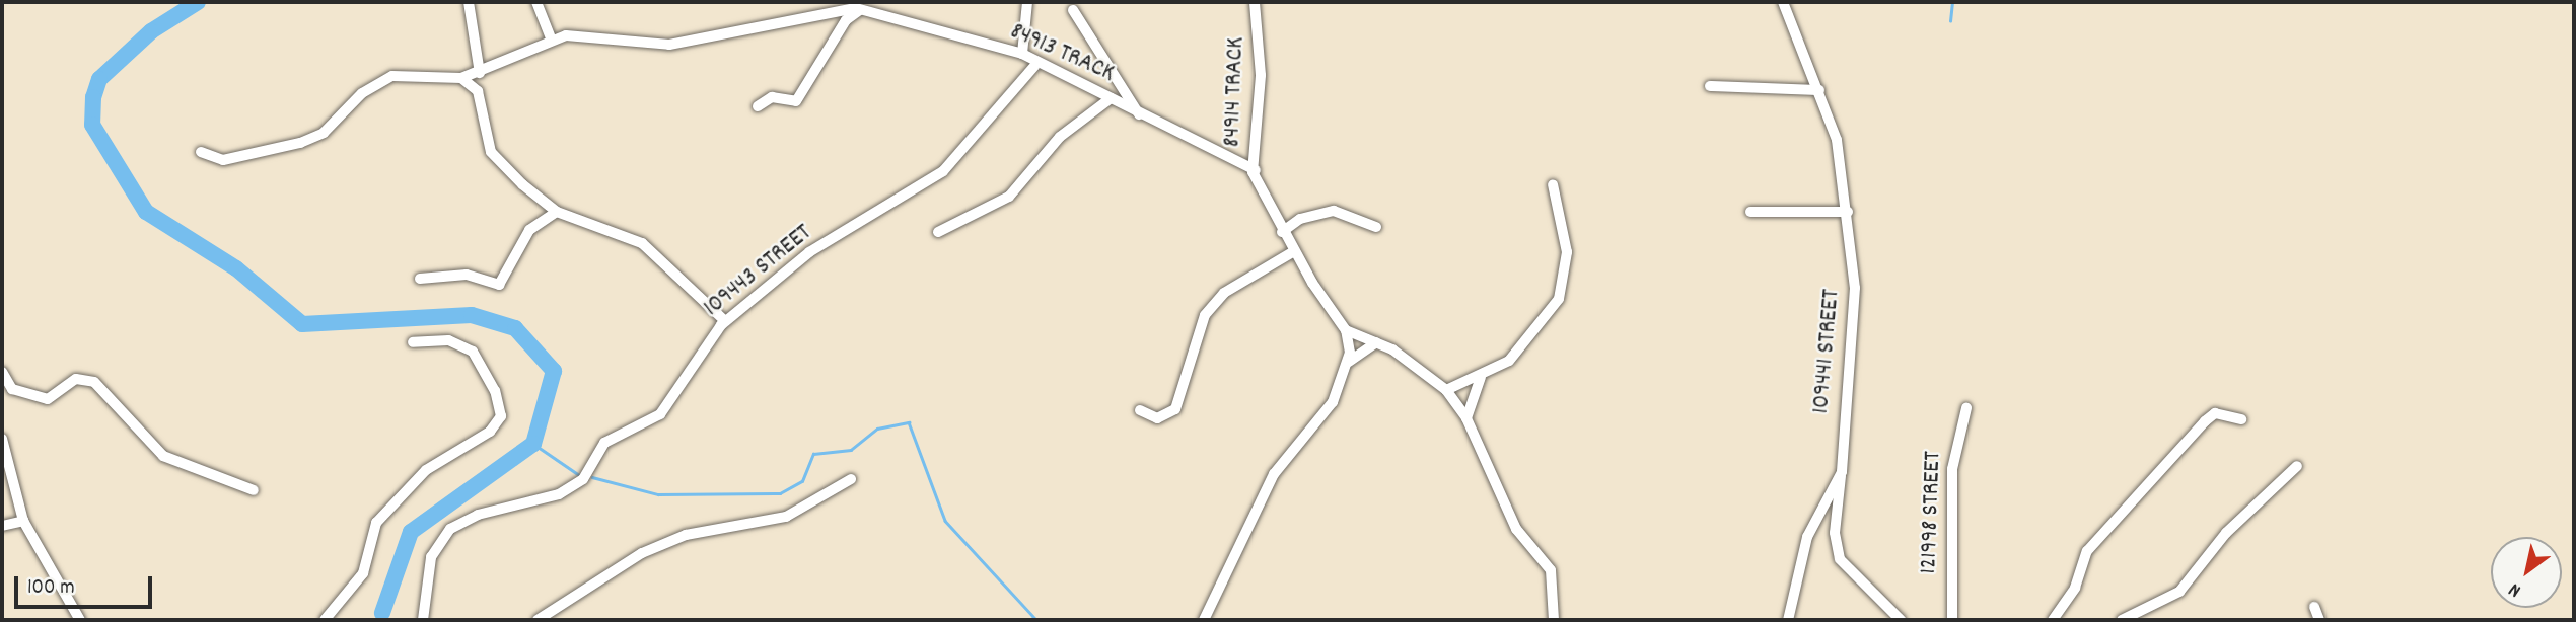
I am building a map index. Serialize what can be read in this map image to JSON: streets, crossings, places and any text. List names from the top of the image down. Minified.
{"streets":{"street":["84913 TRACK","84914 TRACK","109443 STREET","109441 STREET","121998 STREET"]},"crossings":[["84913 TRACK","84914 TRACK"],["84913 TRACK","109443 STREET"]],"scale_bar":"100 m","north":"bottom left"}
